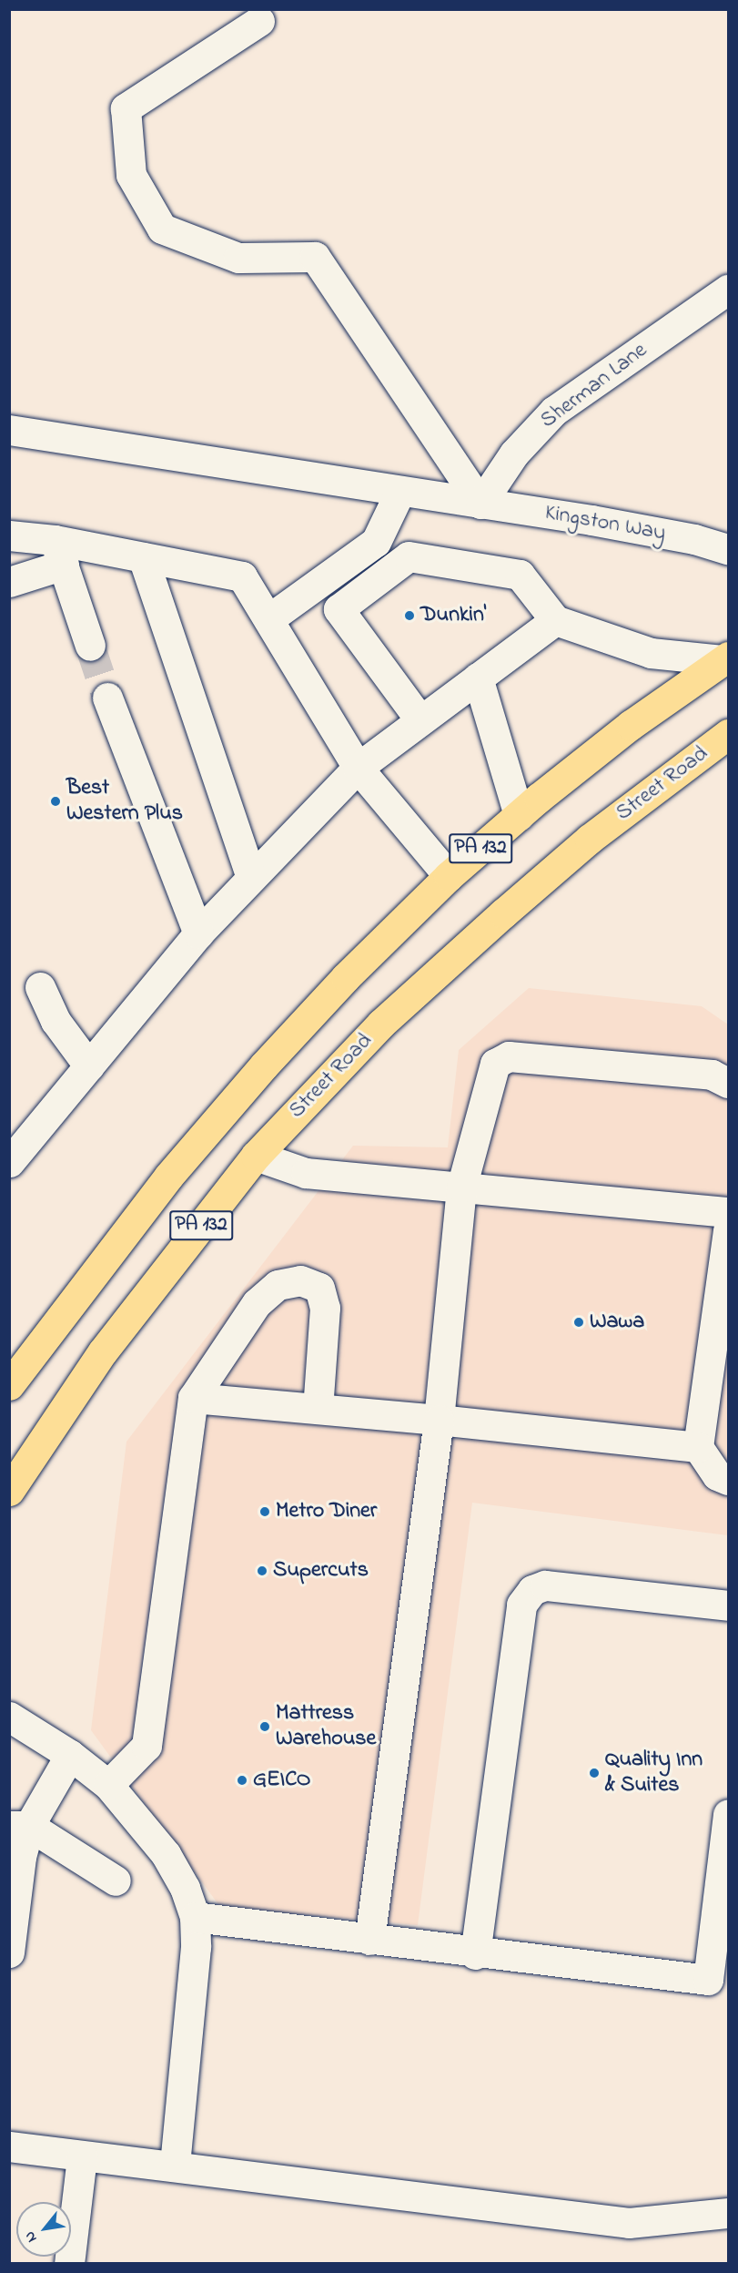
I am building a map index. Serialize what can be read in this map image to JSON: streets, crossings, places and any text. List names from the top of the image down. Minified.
{"streets":{"main road":["Street Road","PA 132"],"street":["Sherman Lane","Kingston Way"]},"crossings":[["Sherman Lane","Kingston Way"]],"places":["Dunkin'","Best Western Plus","Wawa","Metro Diner","Supercuts","Mattress Warehouse","Quality Inn & Suites","GEICO"],"north":"bottom left"}
